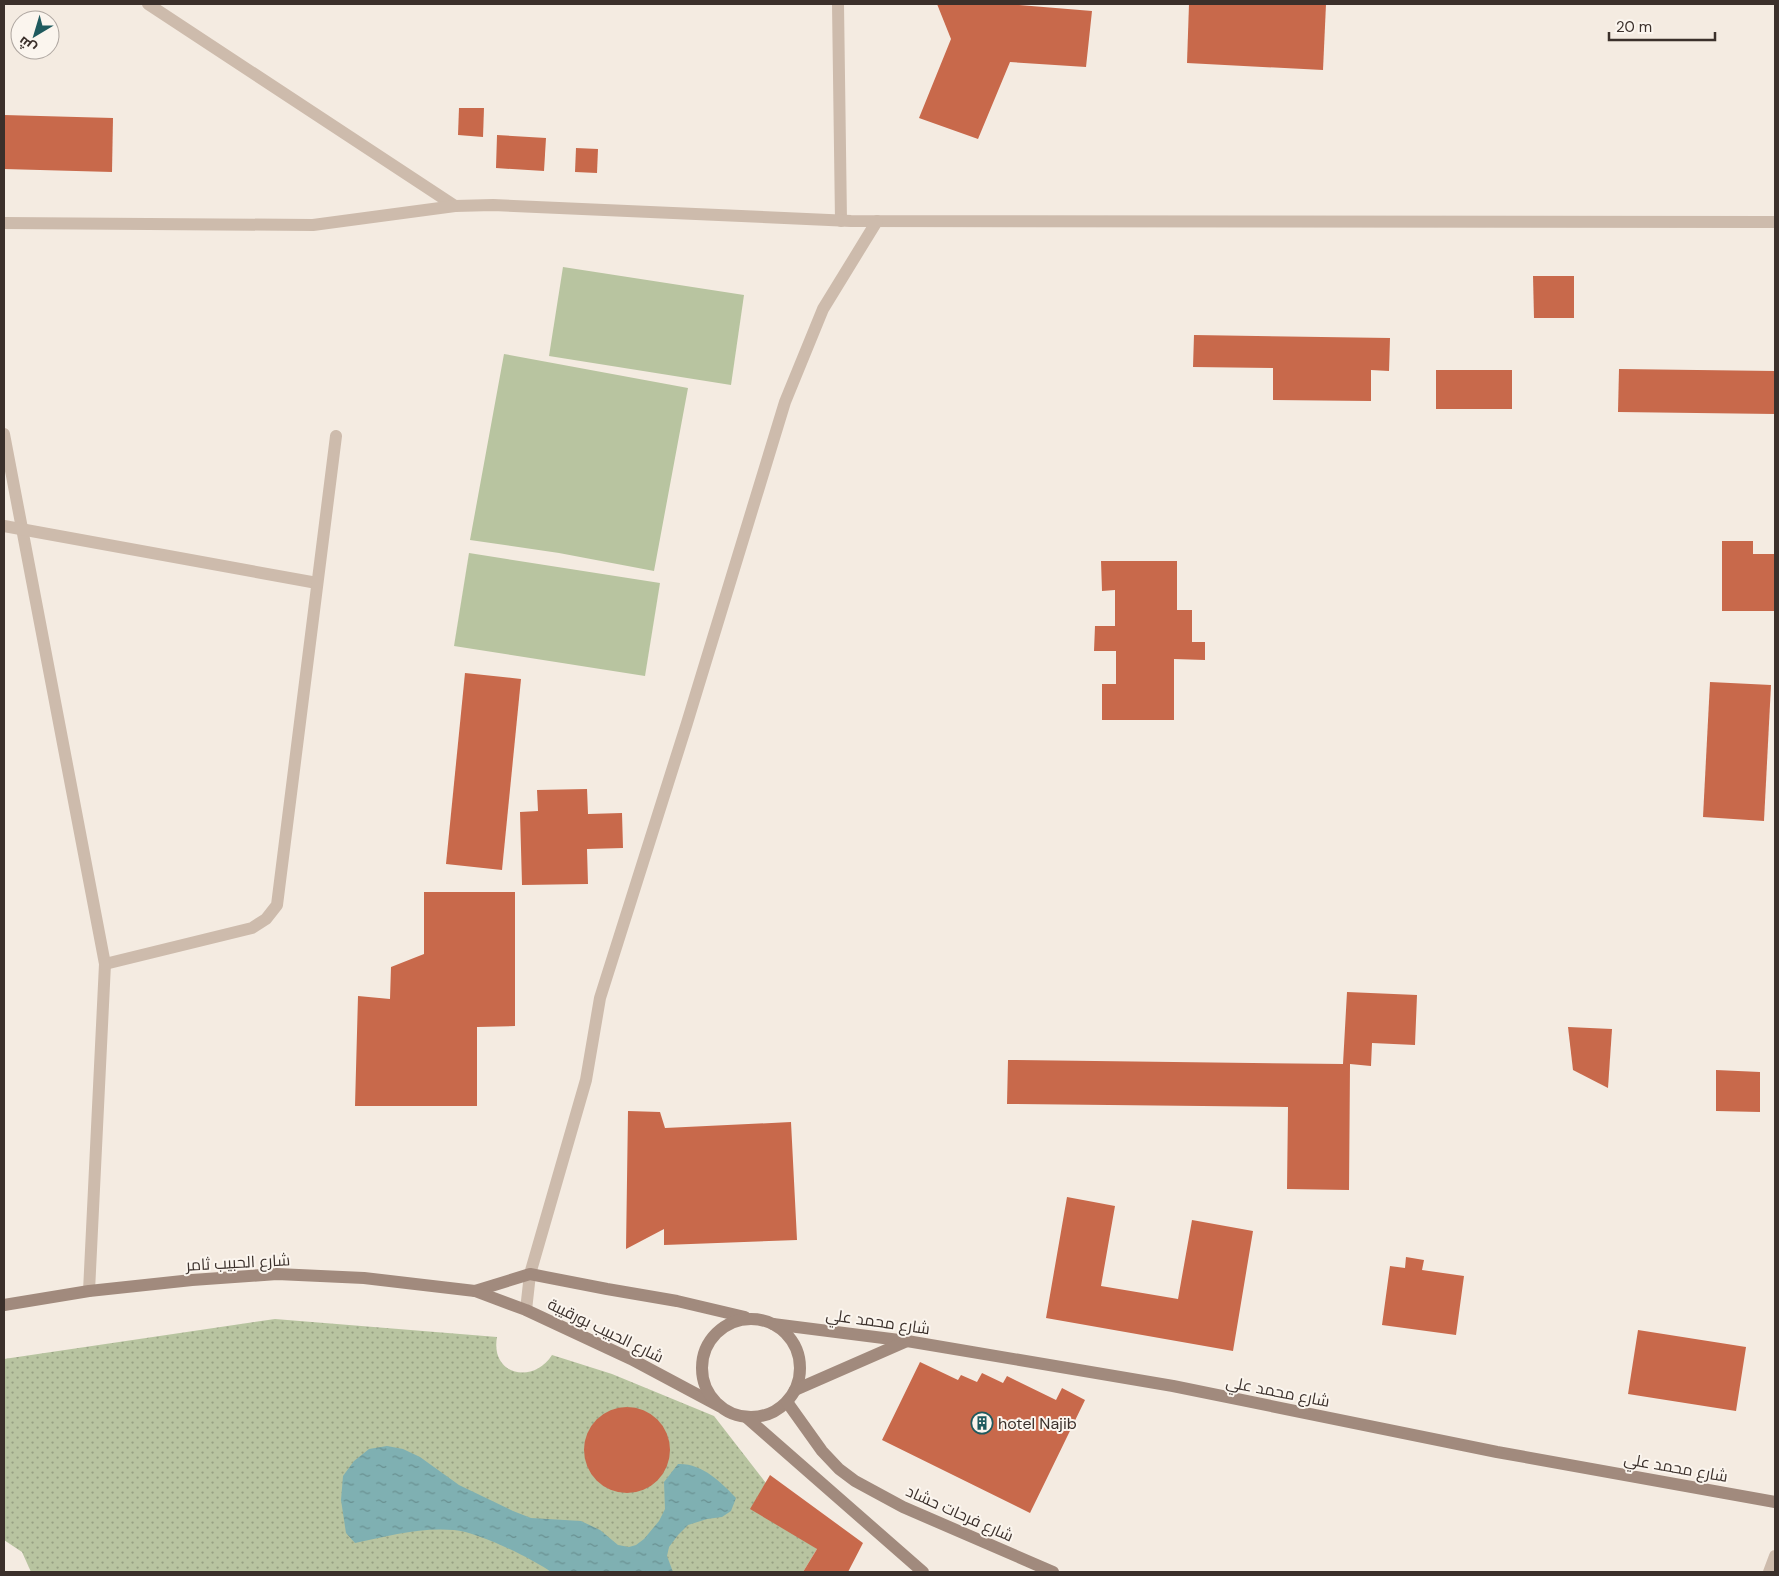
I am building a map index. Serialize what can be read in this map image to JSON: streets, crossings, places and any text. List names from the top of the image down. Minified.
{"streets":{"street":["شارع الحبيب ثامر","شارع محمد علي","شارع الحبيب بورقيبة","شارع فرحات حشاد"]},"crossings":[["شارع الحبيب ثامر","شارع الحبيب بورقيبة"],["شارع محمد علي","شارع الحبيب بورقيبة"],["شارع محمد علي","شارع فرحات حشاد"],["شارع الحبيب بورقيبة","شارع فرحات حشاد"]],"places":{"building":["hotel Najib"]},"scale_bar":"20 m","north":"bottom left"}
